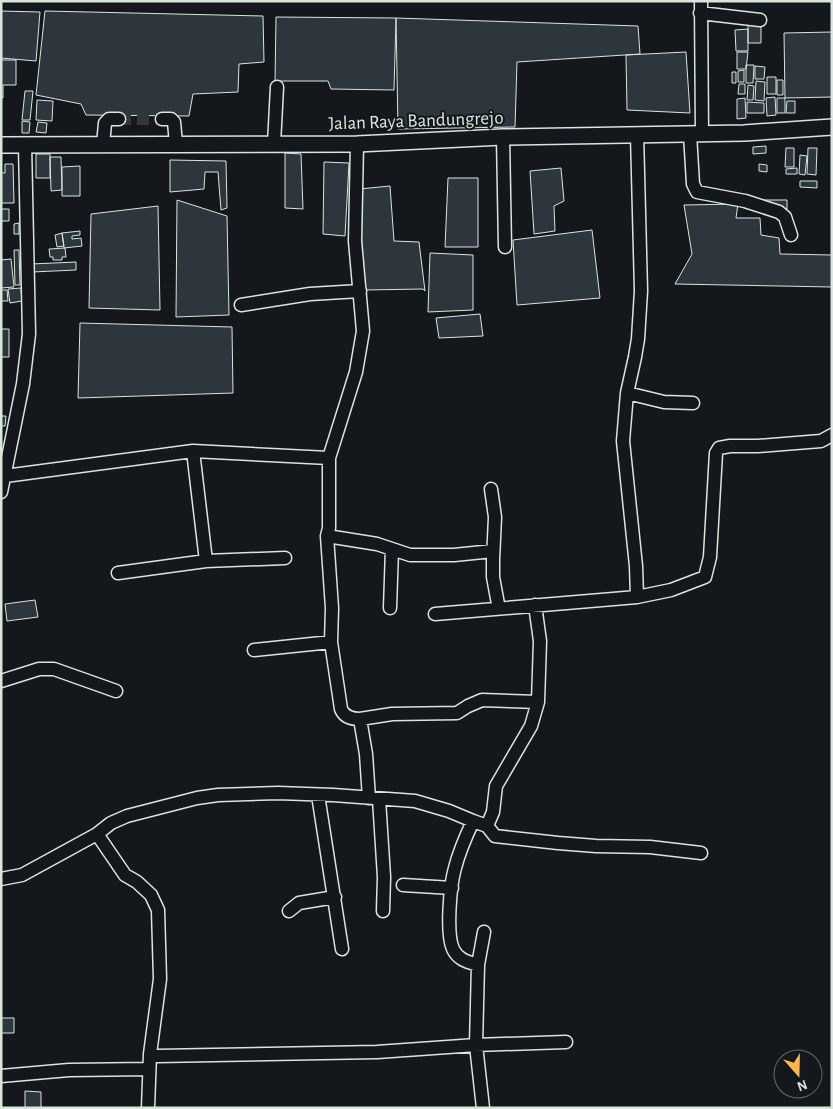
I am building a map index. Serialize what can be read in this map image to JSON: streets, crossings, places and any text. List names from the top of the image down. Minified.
{"streets":{"main road":["Jalan Raya Bandungrejo"]},"north":"bottom"}
